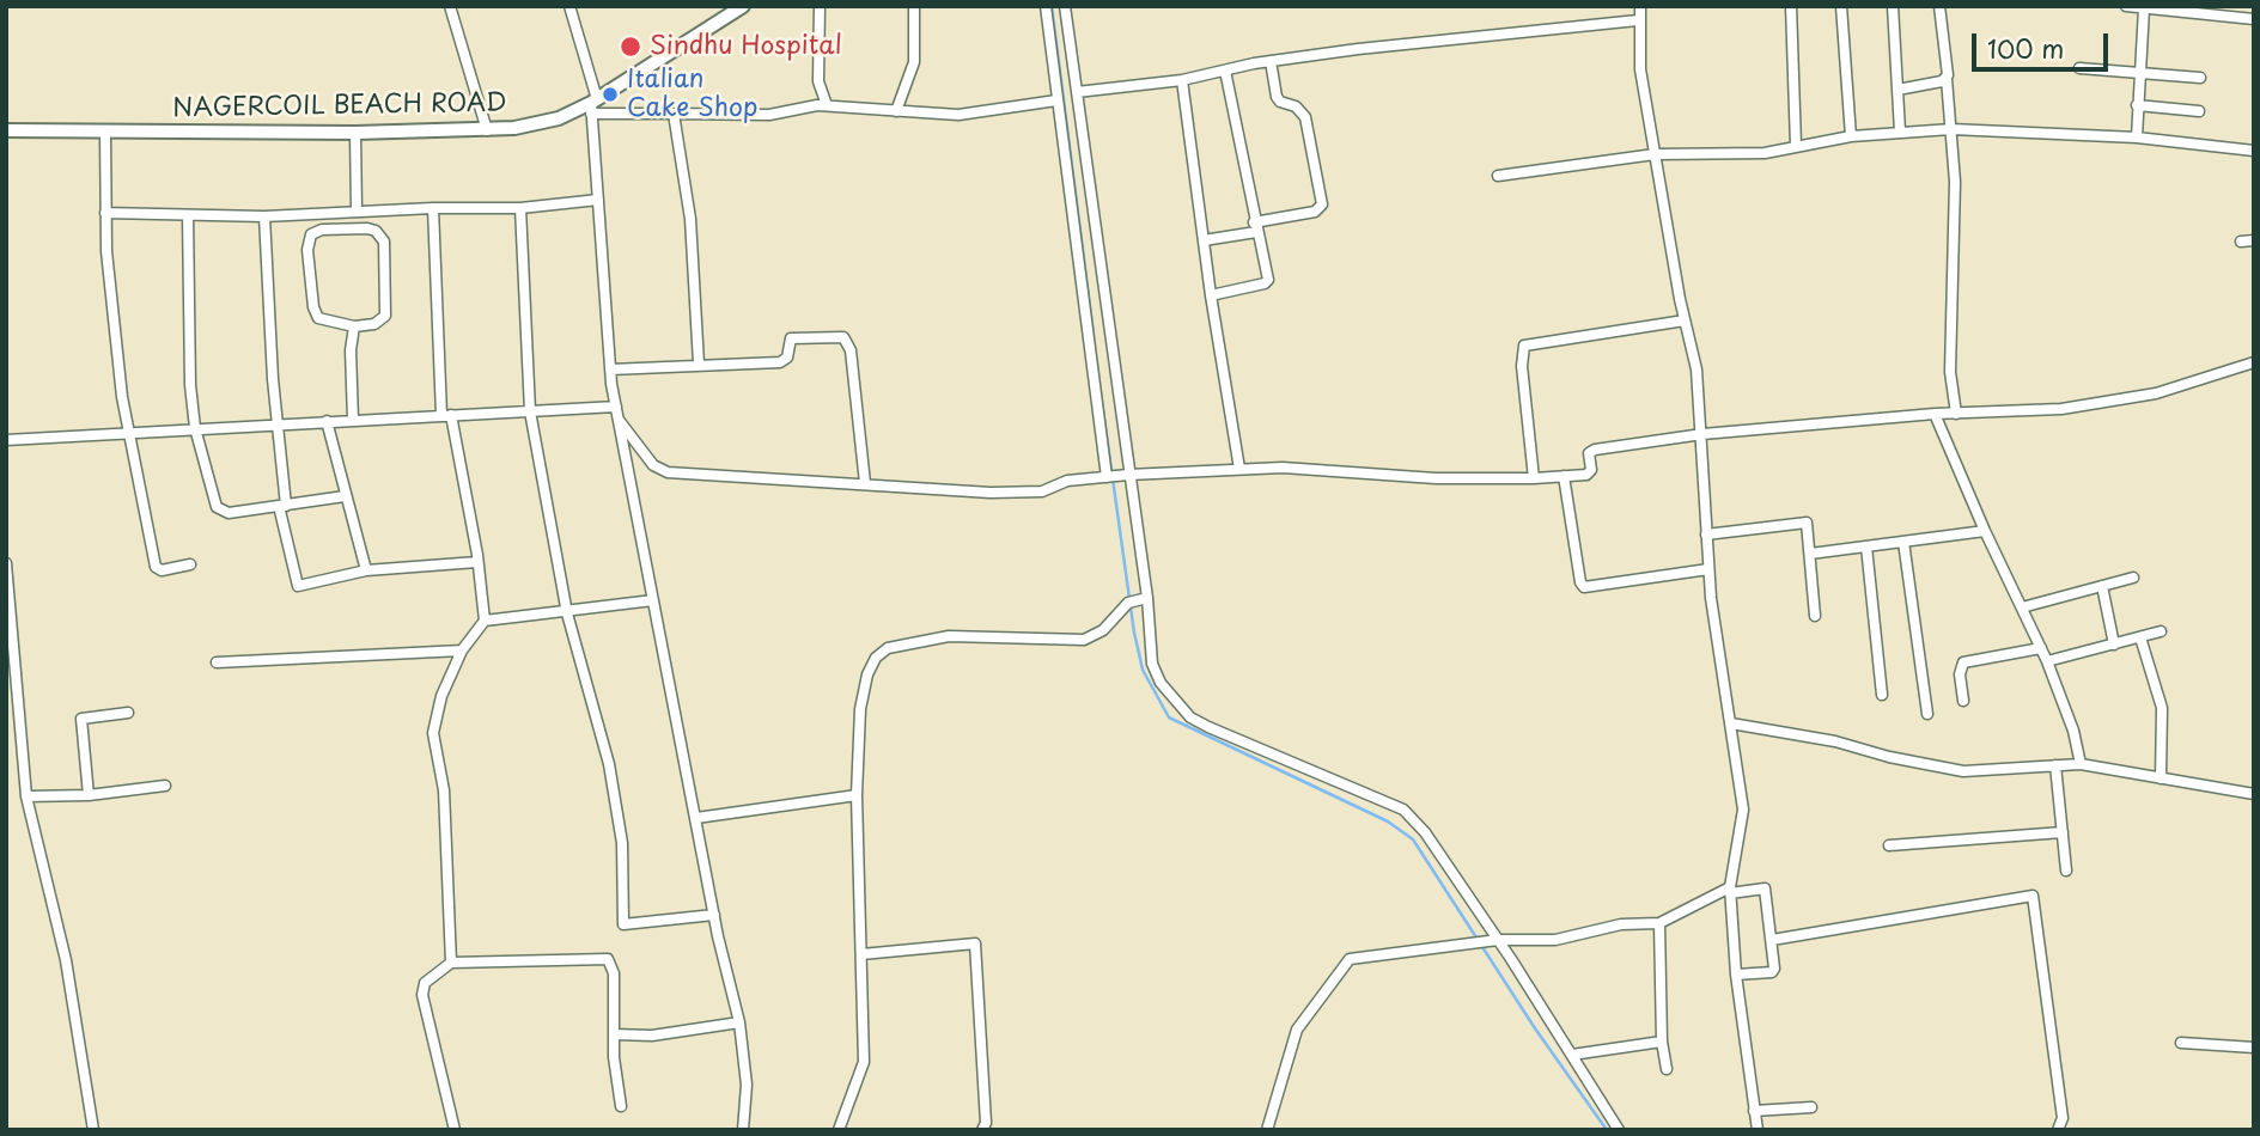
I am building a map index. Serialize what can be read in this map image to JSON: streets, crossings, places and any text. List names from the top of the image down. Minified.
{"streets":{"main road":["NAGERCOIL BEACH ROAD"]},"places":["Sindhu Hospital","Italian Cake Shop"],"scale_bar":"100 m"}
